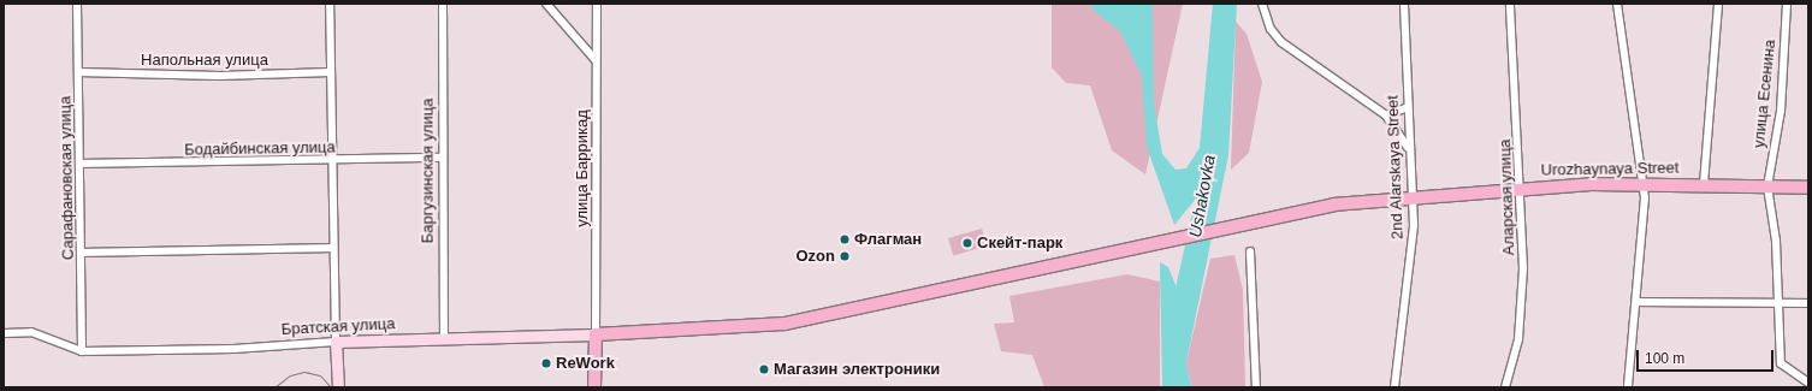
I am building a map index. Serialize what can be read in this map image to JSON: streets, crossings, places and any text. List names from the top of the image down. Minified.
{"streets":{"main road":["Urozhaynaya Street"],"street":["Напольная улица","улица Есенина","Бодайбинская улица","2nd Alarskaya Street","улица Баррикад","Баргузинская улица","Сарафановская улица","Аларская улица","Братская улица"]},"crossings":[["Напольная улица","Сарафановская улица"],["улица Есенина","Urozhaynaya Street"],["Бодайбинская улица","Баргузинская улица"],["Бодайбинская улица","Сарафановская улица"],["2nd Alarskaya Street","Urozhaynaya Street"],["улица Баррикад","Urozhaynaya Street"],["улица Баррикад","Братская улица"],["Urozhaynaya Street","Аларская улица"],["Urozhaynaya Street","Братская улица"],["Баргузинская улица","Братская улица"],["Сарафановская улица","Братская улица"]],"water":["Ushakovka"],"places":["Флагман","Скейт-парк","Ozon","ReWork","Магазин электроники"],"scale_bar":"100 m"}
